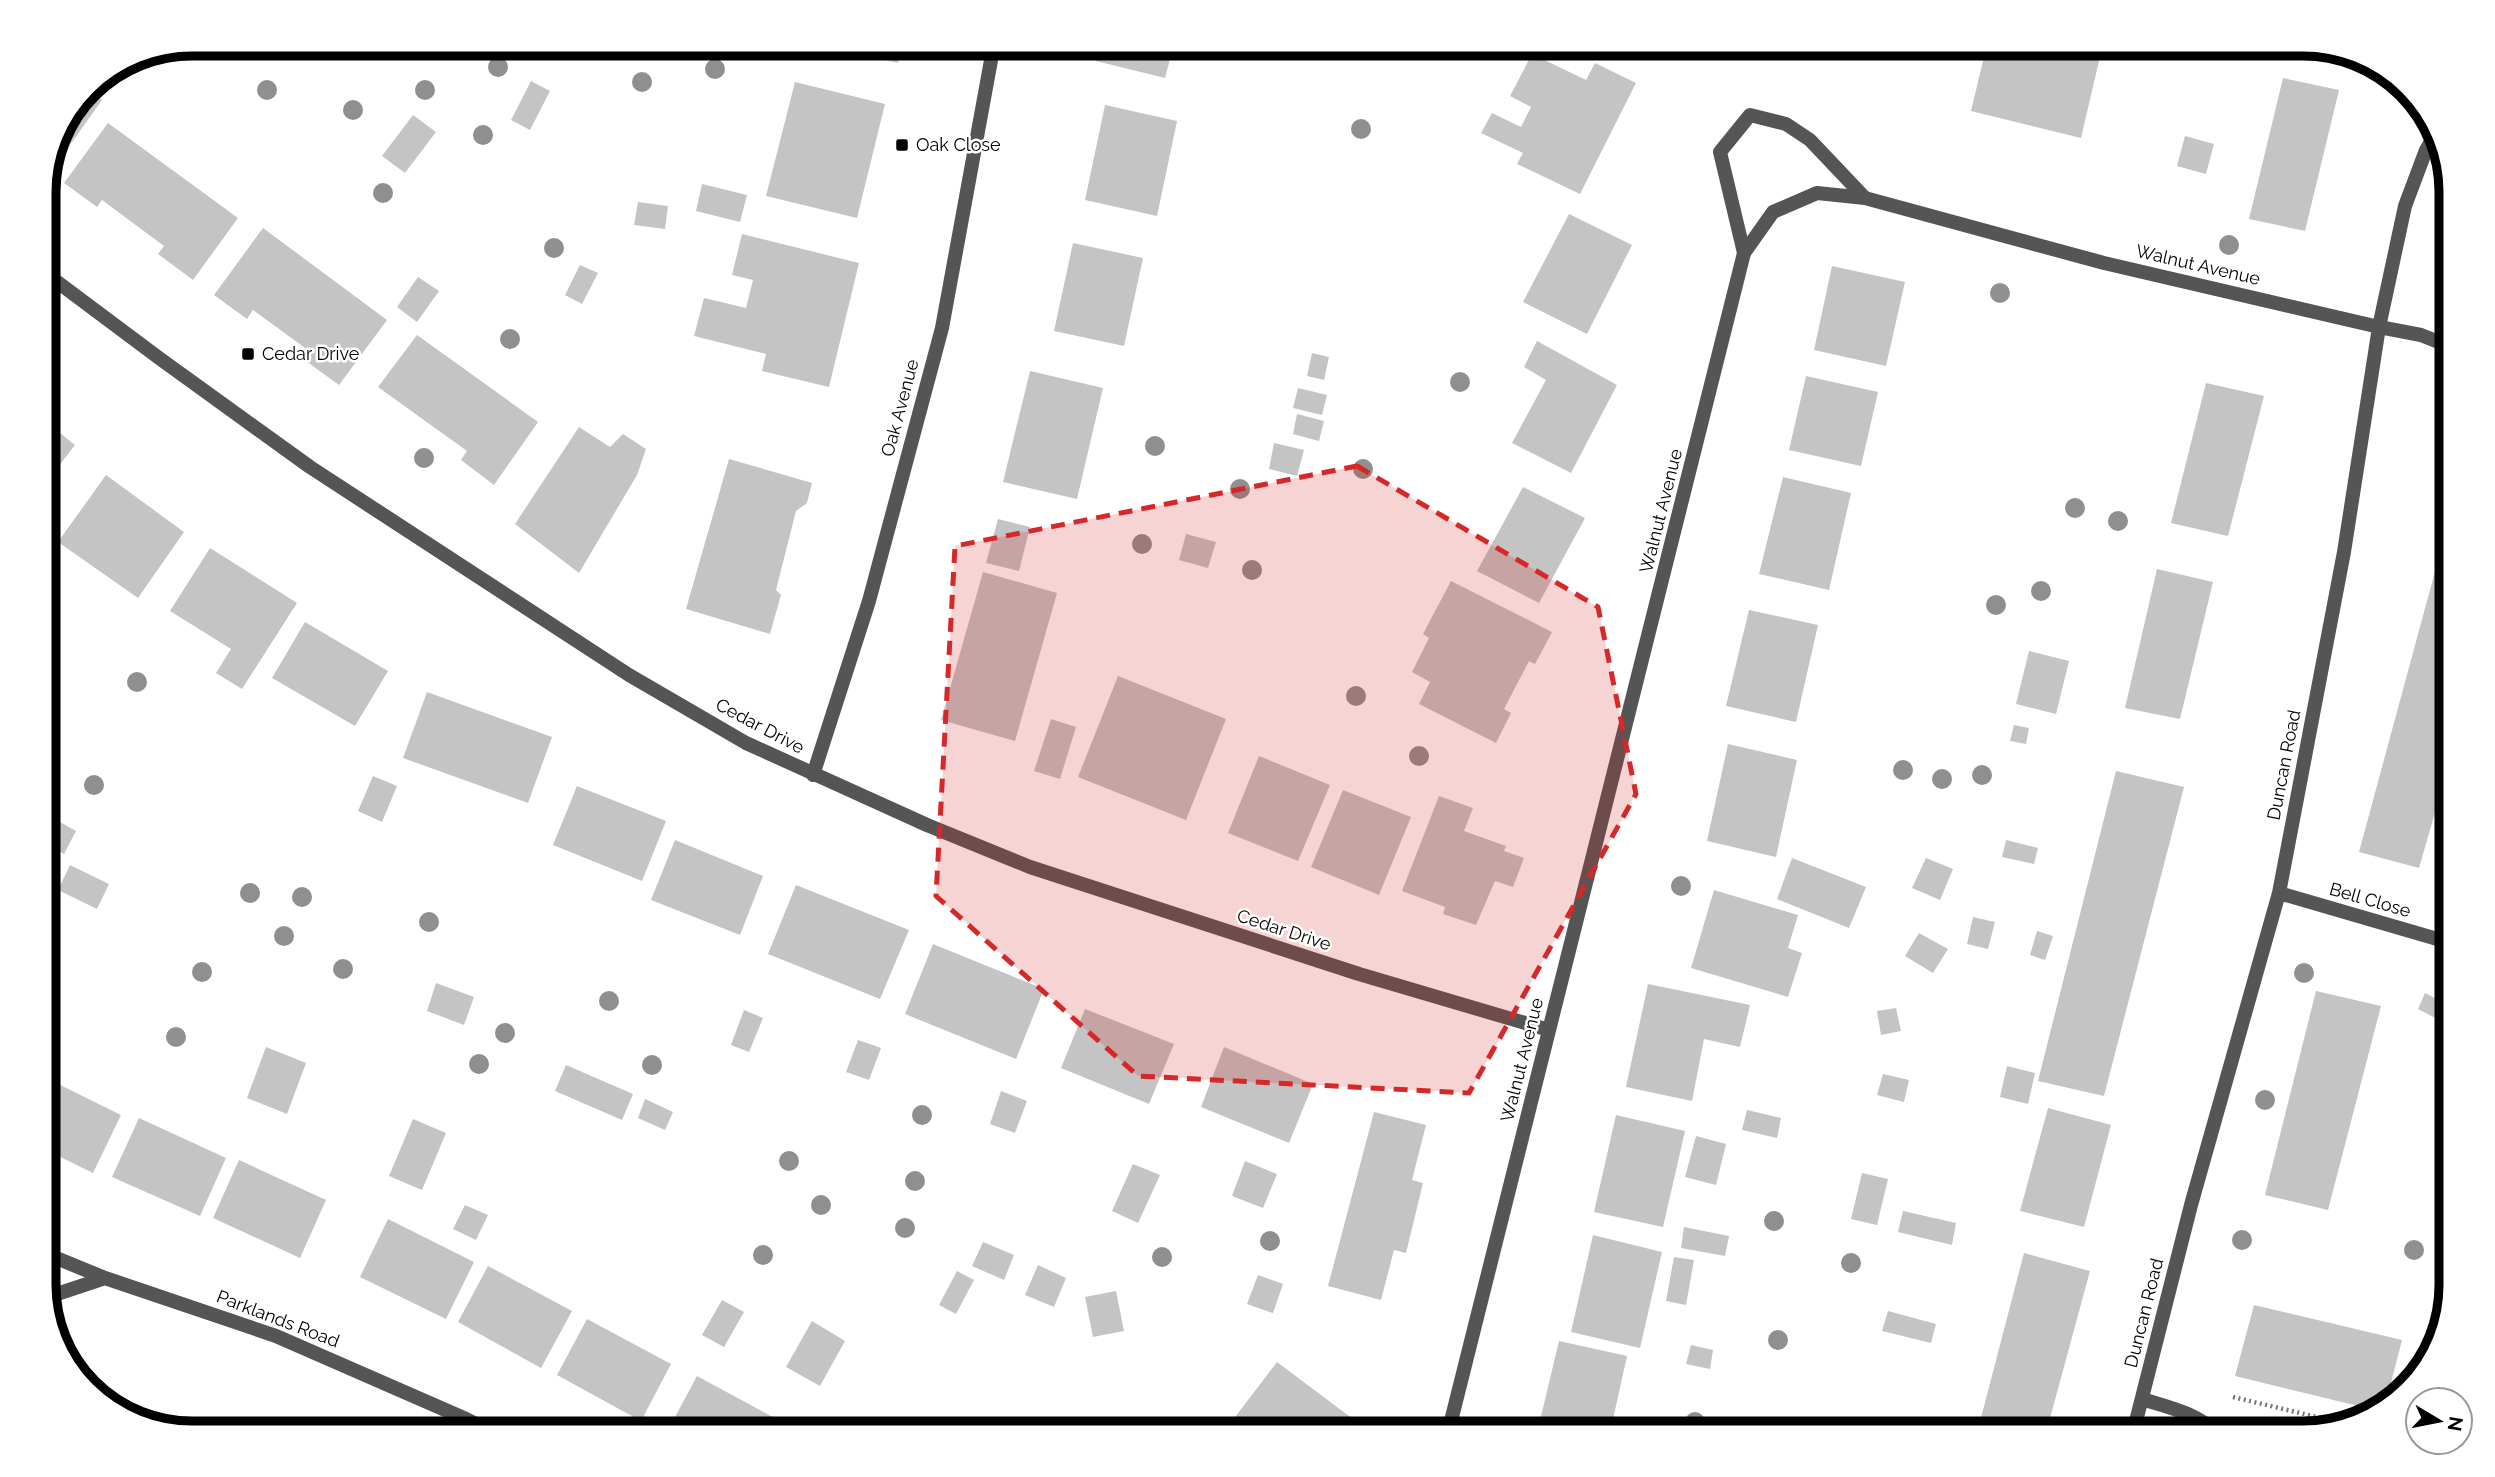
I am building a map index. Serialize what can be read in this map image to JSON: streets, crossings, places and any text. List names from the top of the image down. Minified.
{"streets":{"street":["Walnut Avenue","Oak Avenue","Cedar Drive","Duncan Road","Bell Close","Parklands Road"]},"crossings":[["Walnut Avenue","Cedar Drive"],["Walnut Avenue","Duncan Road"],["Oak Avenue","Cedar Drive"],["Duncan Road","Bell Close"]],"places":{"transit":["Oak Close","Cedar Drive"]},"north":"right"}
